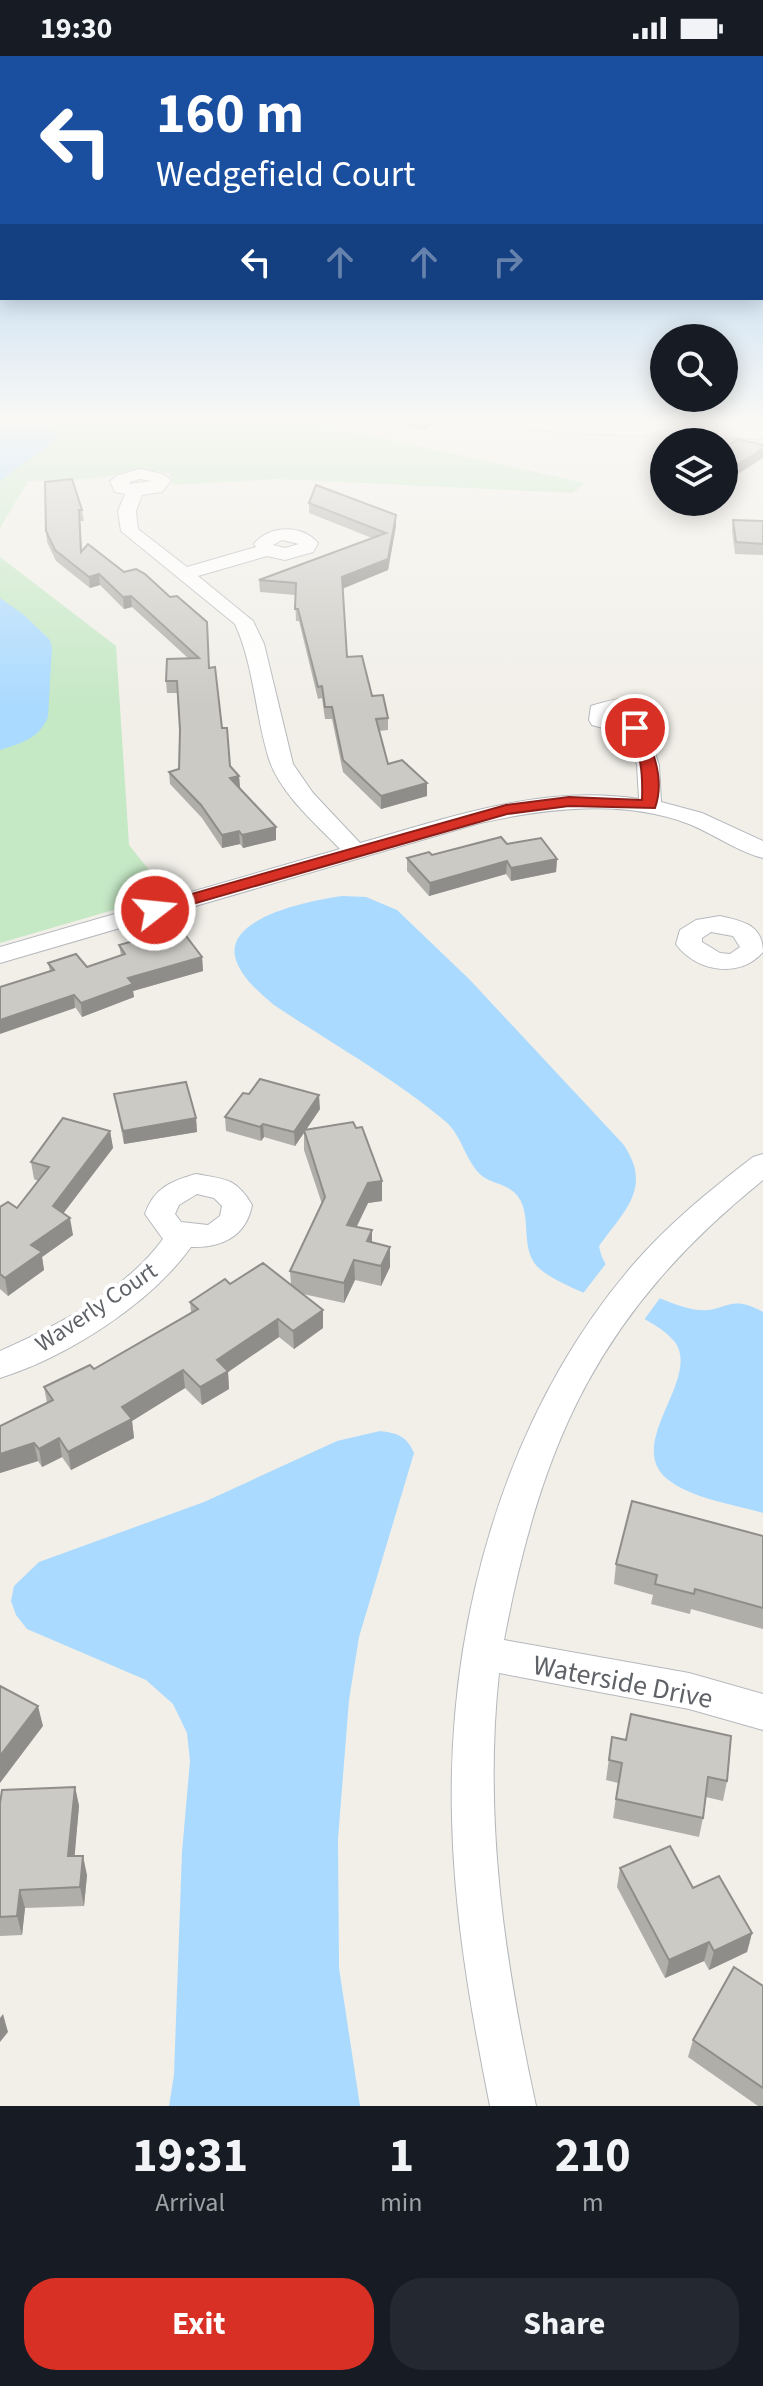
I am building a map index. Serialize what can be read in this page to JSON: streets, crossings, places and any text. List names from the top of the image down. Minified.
{"streets":{"street":["Waverly Court","Waterside Drive"]},"page":{"status":"19:30","turn":["160 m","Wedgefield Court"],"eta":["19:31","Arrival","1","min","210","m"],"buttons":["Exit","Share"]}}
